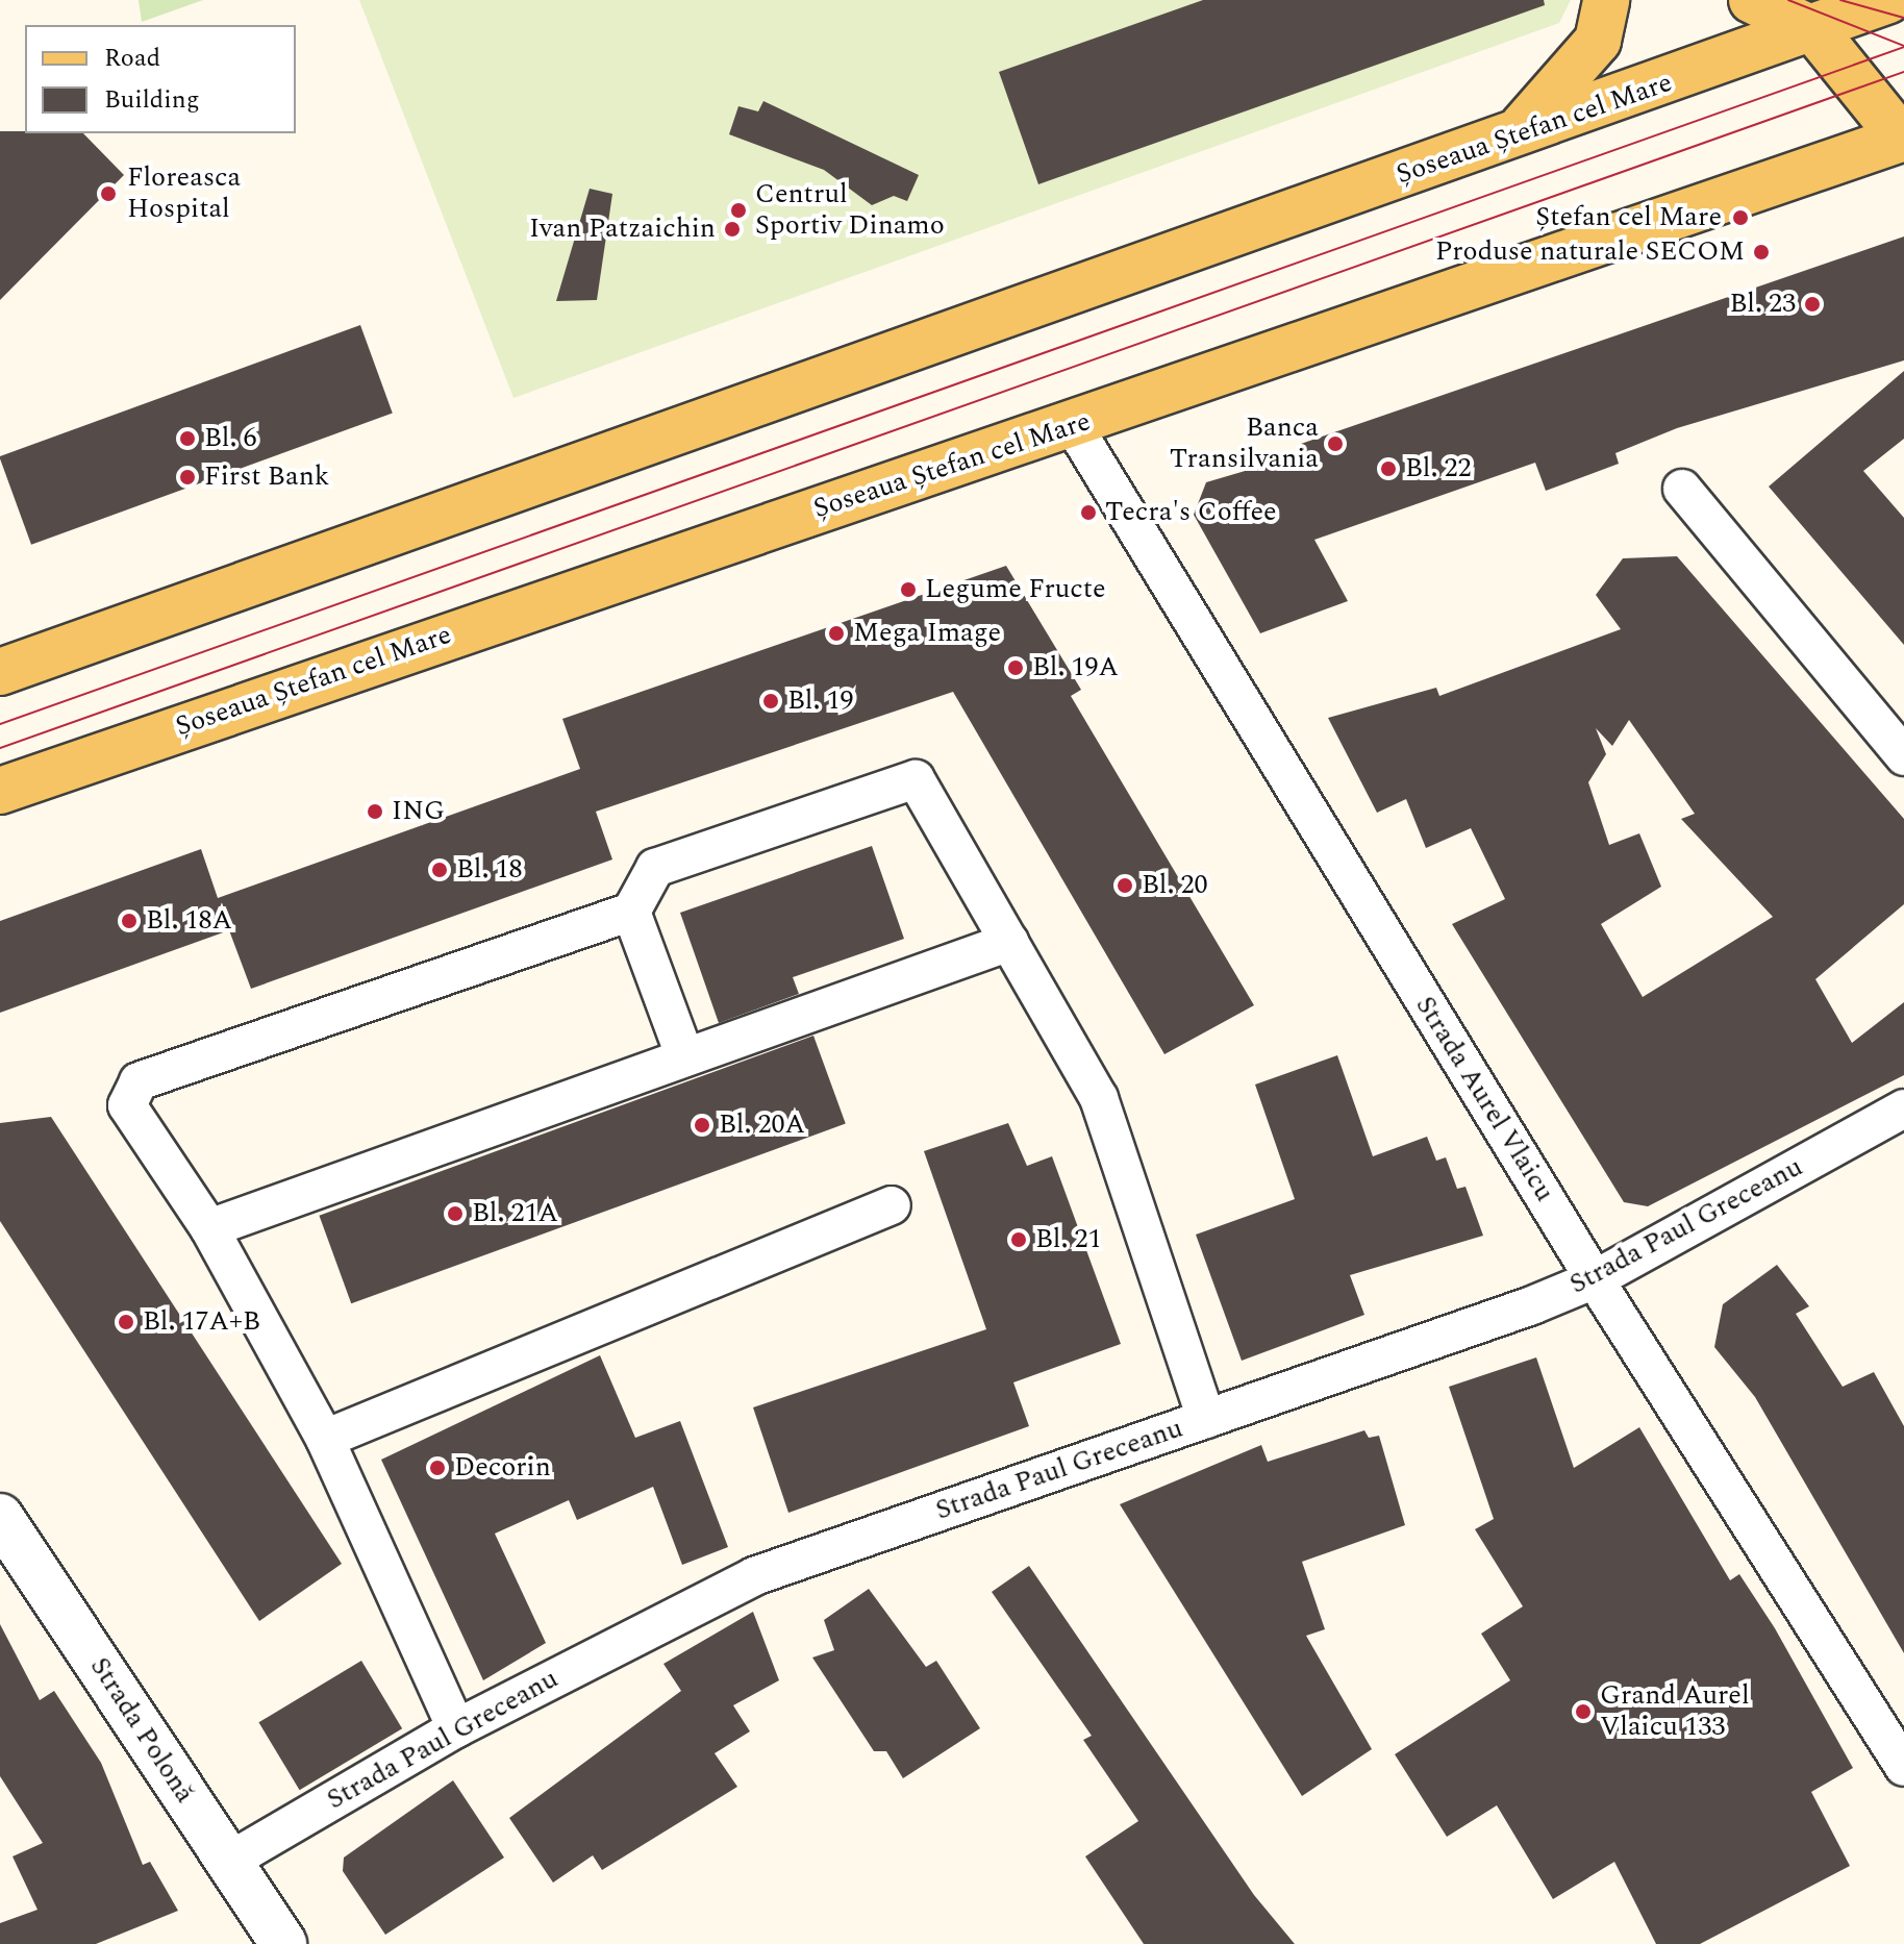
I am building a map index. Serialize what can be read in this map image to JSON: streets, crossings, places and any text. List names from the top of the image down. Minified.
{"streets":{"main road":["Șoseaua Ștefan cel Mare"],"street":["Strada Aurel Vlaicu","Strada Paul Greceanu","Strada Polonă"]},"crossings":[["Șoseaua Ștefan cel Mare","Strada Aurel Vlaicu"],["Strada Aurel Vlaicu","Strada Paul Greceanu"],["Strada Paul Greceanu","Strada Polonă"]],"places":["Floreasca Hospital","Centrul Sportiv Dinamo","Ștefan cel Mare","Ivan Patzaichin","Produse naturale SECOM","Bl. 23","Bl. 6","Banca Transilvania","Bl. 22","First Bank","Tecra's Coffee","Legume Fructe","Mega Image","Bl. 19A","Bl. 19","ING","Bl. 18","Bl. 20","Bl. 18A","Bl. 20A","Bl. 21A","Bl. 21","Bl. 17A+B","Decorin","Grand Aurel Vlaicu 133"],"legend":["Road","Building"]}
